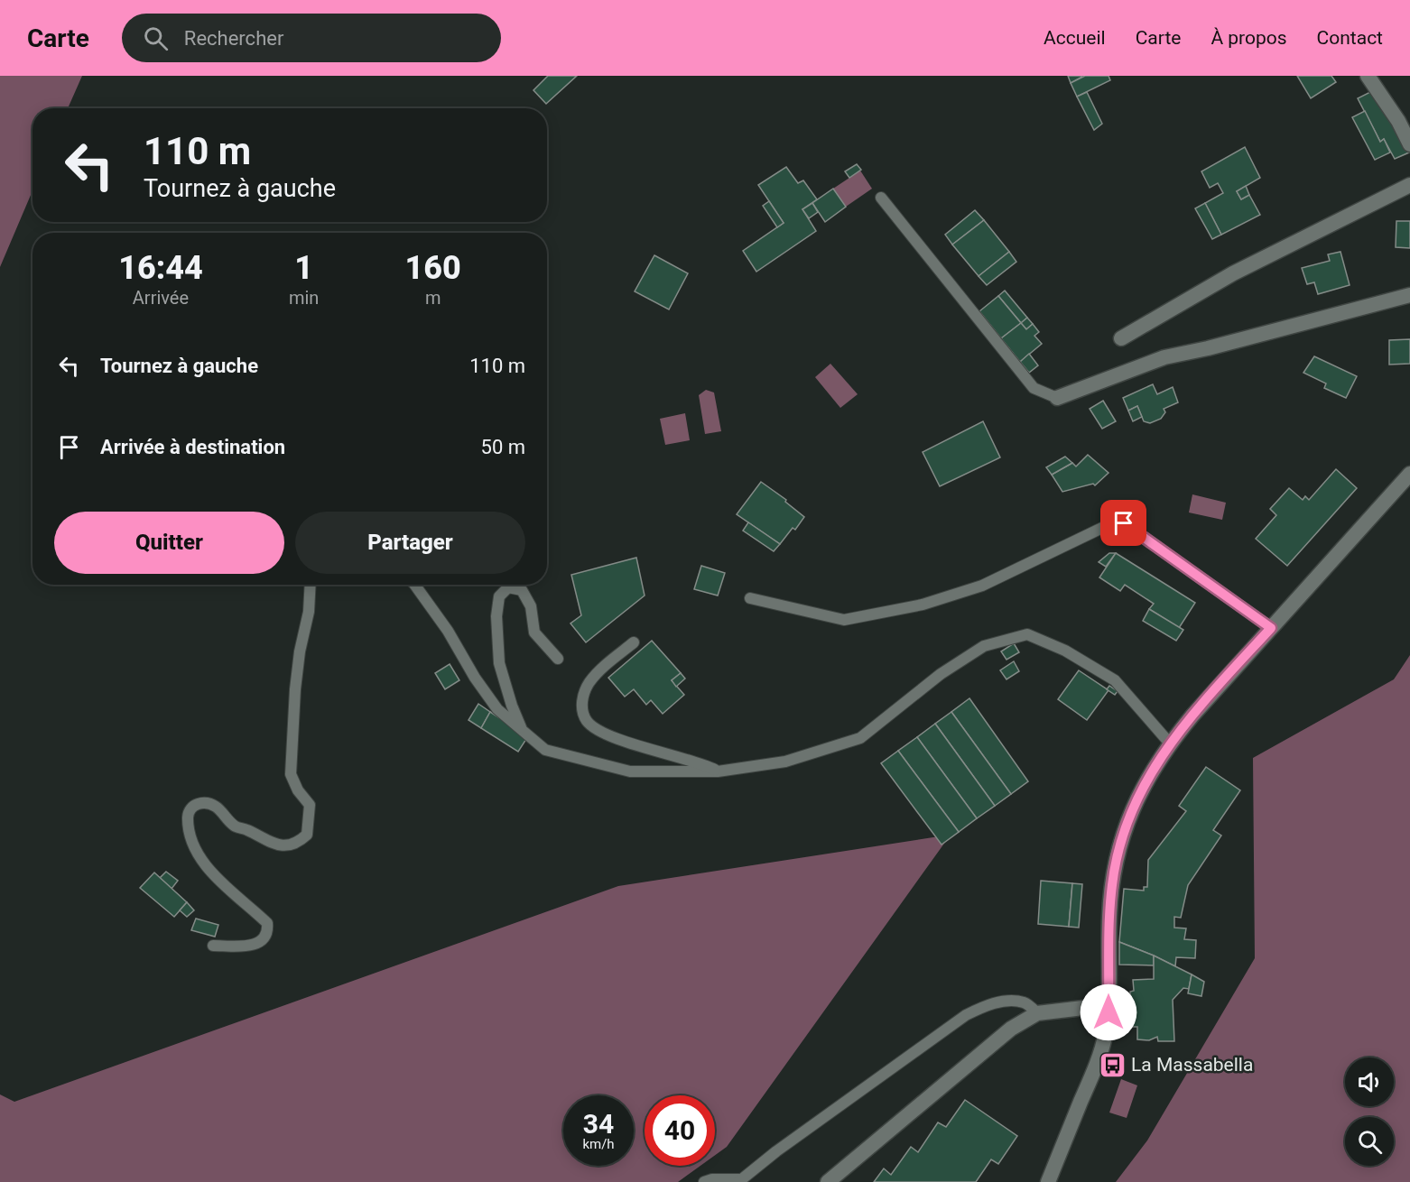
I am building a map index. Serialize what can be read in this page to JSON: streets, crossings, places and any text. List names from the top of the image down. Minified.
{"places":{"bus stop":["La Massabella"]},"page":{"header":"Carte","search":"Rechercher","nav":["Accueil","Carte","À propos","Contact"],"turn":["110 m","Tournez à gauche"],"eta":["16:44","Arrivée","1","min","160","m"],"list":[{"name":"Tournez à gauche","value":"110 m"},{"name":"Arrivée à destination","value":"50 m"}],"buttons":["Quitter","Partager"],"speed":"34 km/h","limit":"40"}}
